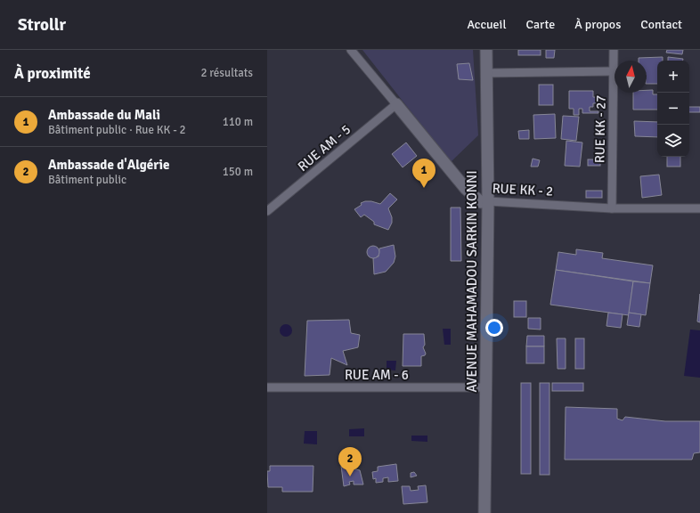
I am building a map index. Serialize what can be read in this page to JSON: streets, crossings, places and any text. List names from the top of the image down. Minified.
{"streets":{"street":["RUE KK - 27","RUE AM - 5","RUE KK - 2","AVENUE MAHAMADOU SARKIN KONNI","RUE AM - 6"]},"crossings":[["RUE KK - 27","RUE KK - 2"],["RUE AM - 5","RUE KK - 2"],["RUE KK - 2","AVENUE MAHAMADOU SARKIN KONNI"],["AVENUE MAHAMADOU SARKIN KONNI","RUE AM - 6"]],"north":"top","page":{"header":"Strollr","nav":["Accueil","Carte","À propos","Contact"],"heading":["À proximité","2 résultats"],"map_buttons":["+","−"],"list":[{"mark":"1","name":"Ambassade du Mali","note":"Bâtiment public · Rue KK - 2","value":"110 m"},{"mark":"2","name":"Ambassade d'Algérie","note":"Bâtiment public","value":"150 m"}],"pins":["1","2"]}}
